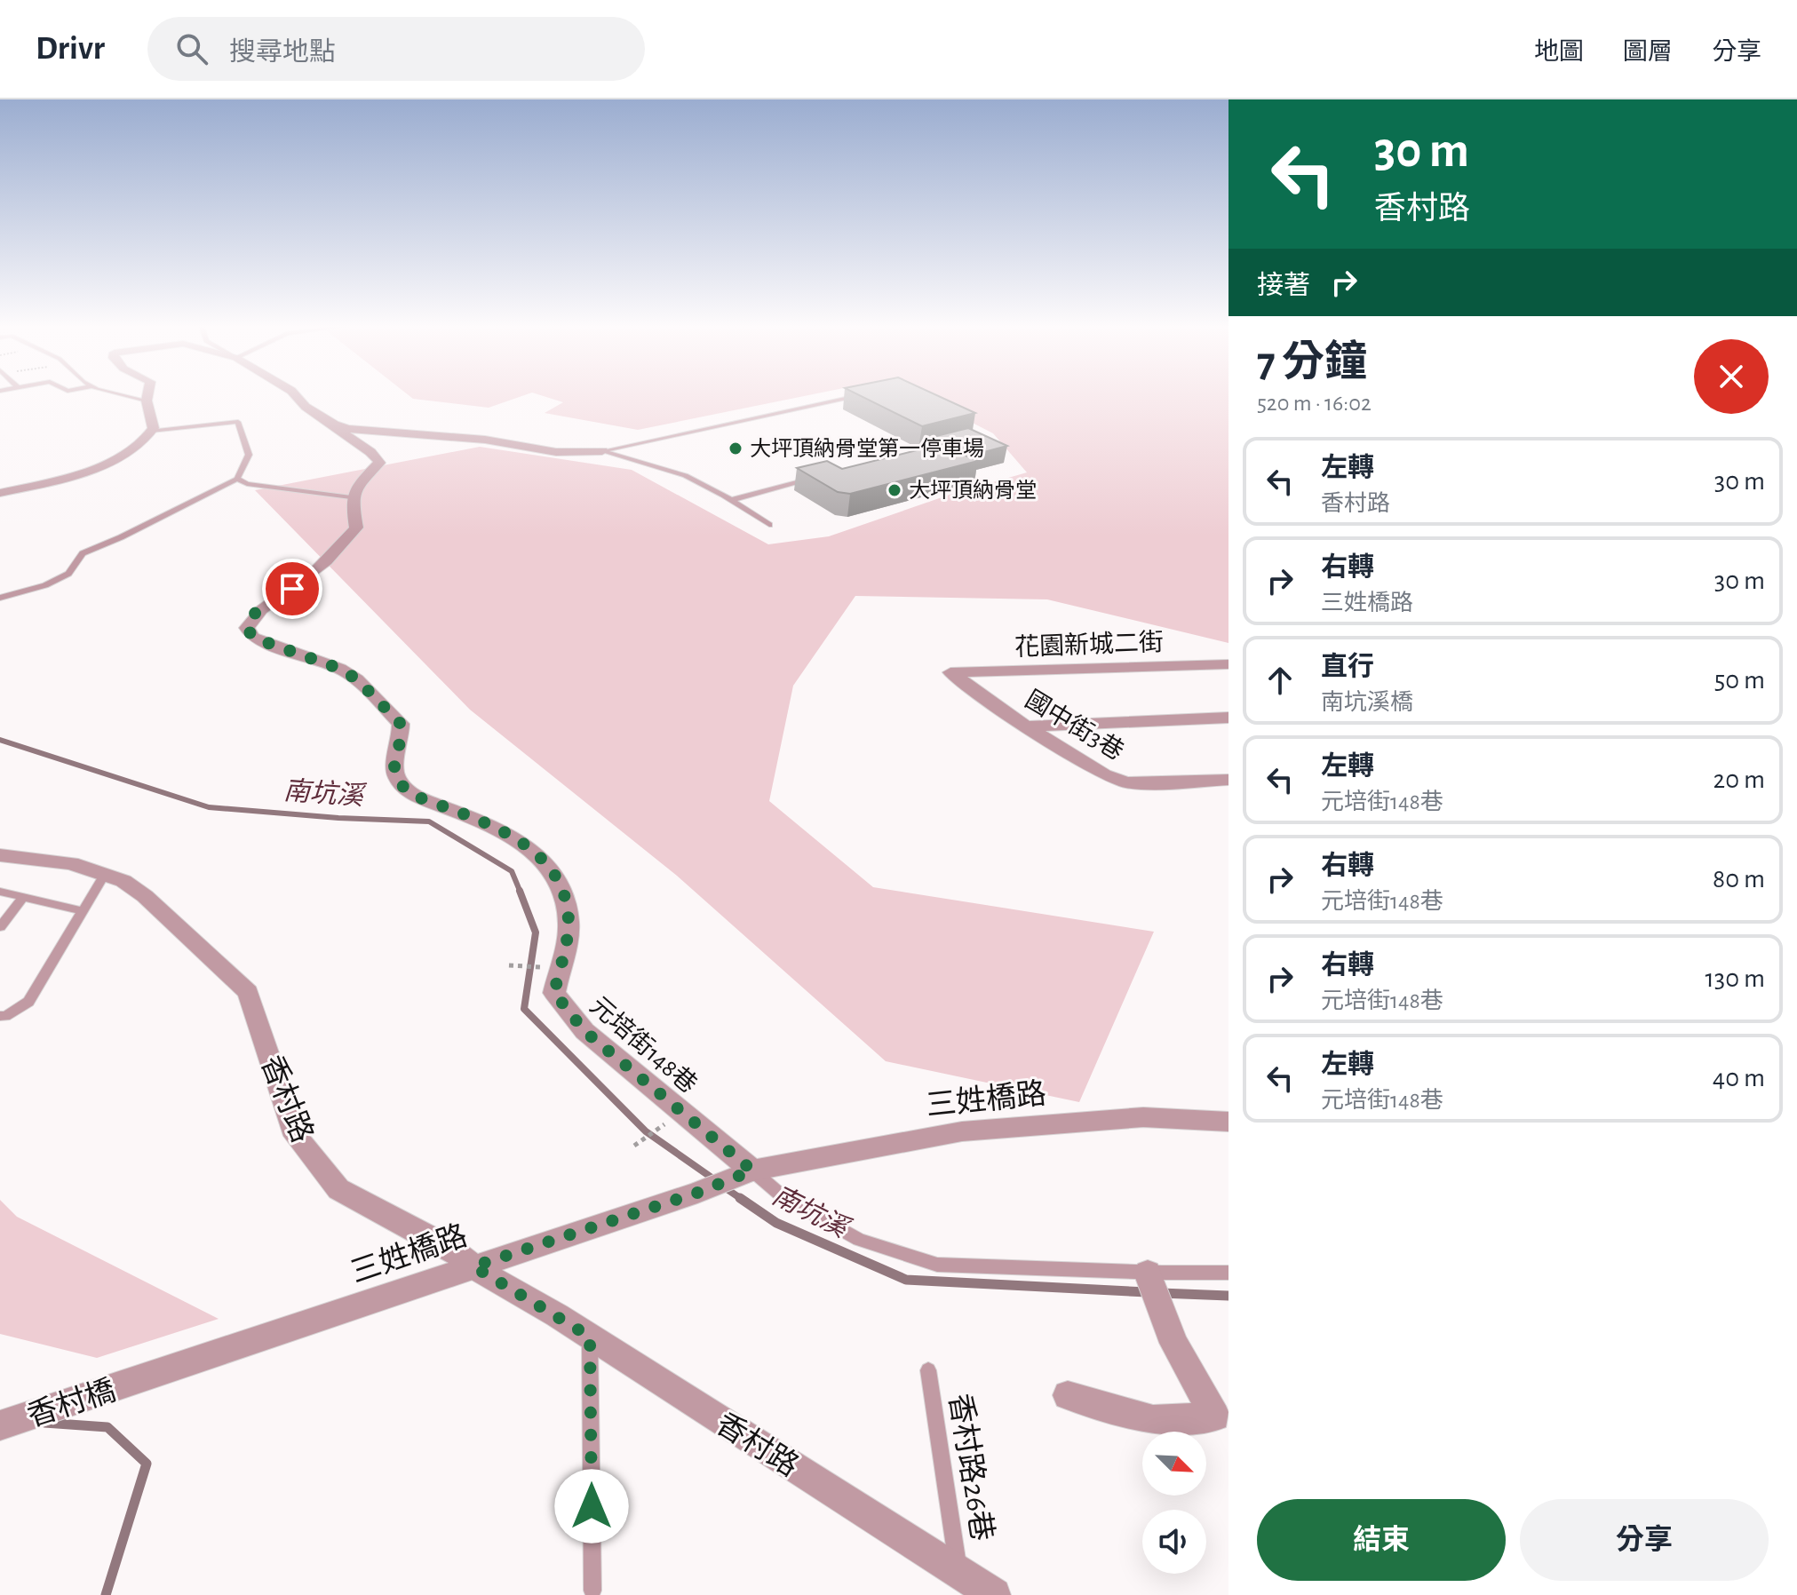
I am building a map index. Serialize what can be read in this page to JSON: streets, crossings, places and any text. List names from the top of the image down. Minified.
{"streets":{"street":["花園新城二街","國中街3巷","元培街148巷","香村路","三姓橋路","香村橋"],"lane":["香村路26巷"]},"crossings":[["花園新城二街","國中街3巷"],["元培街148巷","三姓橋路"],["香村路","三姓橋路"],["香村路","香村路26巷"],["三姓橋路","香村橋"]],"water":["南坑溪"],"places":["大坪頂納骨堂第一停車場","大坪頂納骨堂"],"north":"bottom right","page":{"header":"Drivr","search":"搜尋地點","nav":["地圖","圖層","分享"],"turn":["30 m","香村路"],"then":"接著","heading":["7 分鐘","520 m · 16:02"],"list":[{"name":"左轉","note":"香村路","value":"30 m"},{"name":"右轉","note":"三姓橋路","value":"30 m"},{"name":"直行","note":"南坑溪橋","value":"50 m"},{"name":"左轉","note":"元培街148巷","value":"20 m"},{"name":"右轉","note":"元培街148巷","value":"80 m"},{"name":"右轉","note":"元培街148巷","value":"130 m"},{"name":"左轉","note":"元培街148巷","value":"40 m"}],"buttons":["結束","分享"]}}
